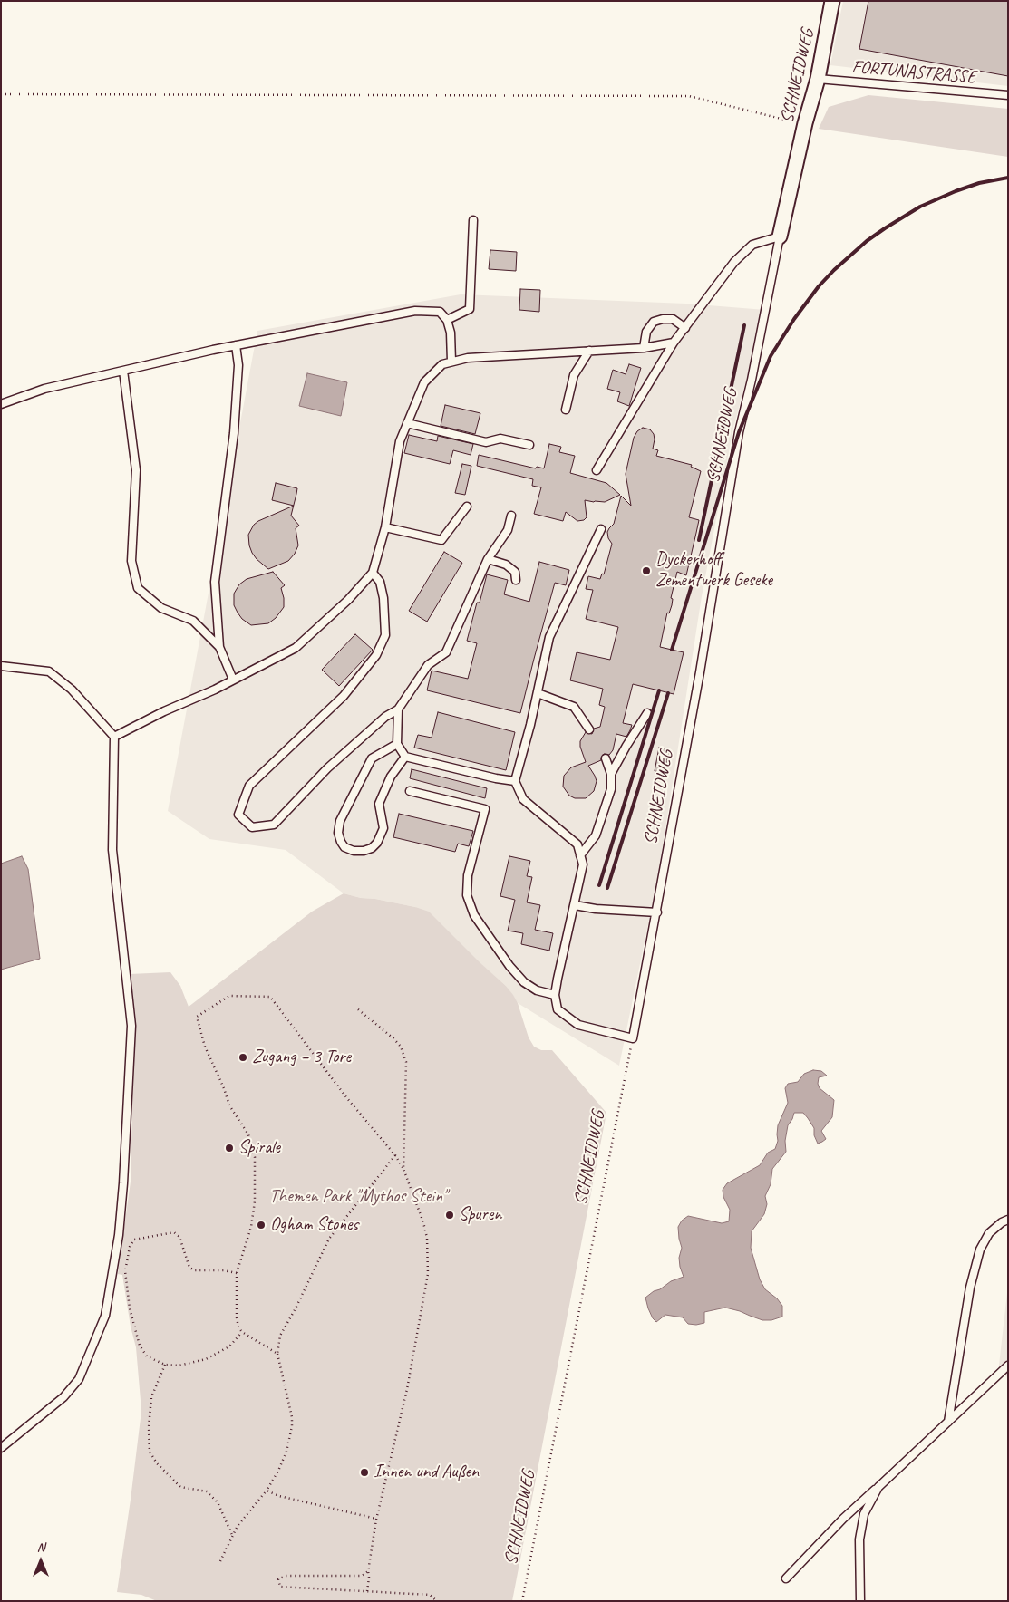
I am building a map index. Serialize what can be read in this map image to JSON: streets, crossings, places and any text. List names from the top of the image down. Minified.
{"streets":{"street":["SCHNEIDWEG"],"lane":["FORTUNASTRASSE"]},"crossings":[["FORTUNASTRASSE","SCHNEIDWEG"]],"parks":["Themen Park \"Mythos Stein\""],"places":["Dyckerhoff Zementwerk Geseke","Zugang – 3 Tore","Spirale","Spuren","Ogham Stones","Innen und Außen"],"north":"top"}
